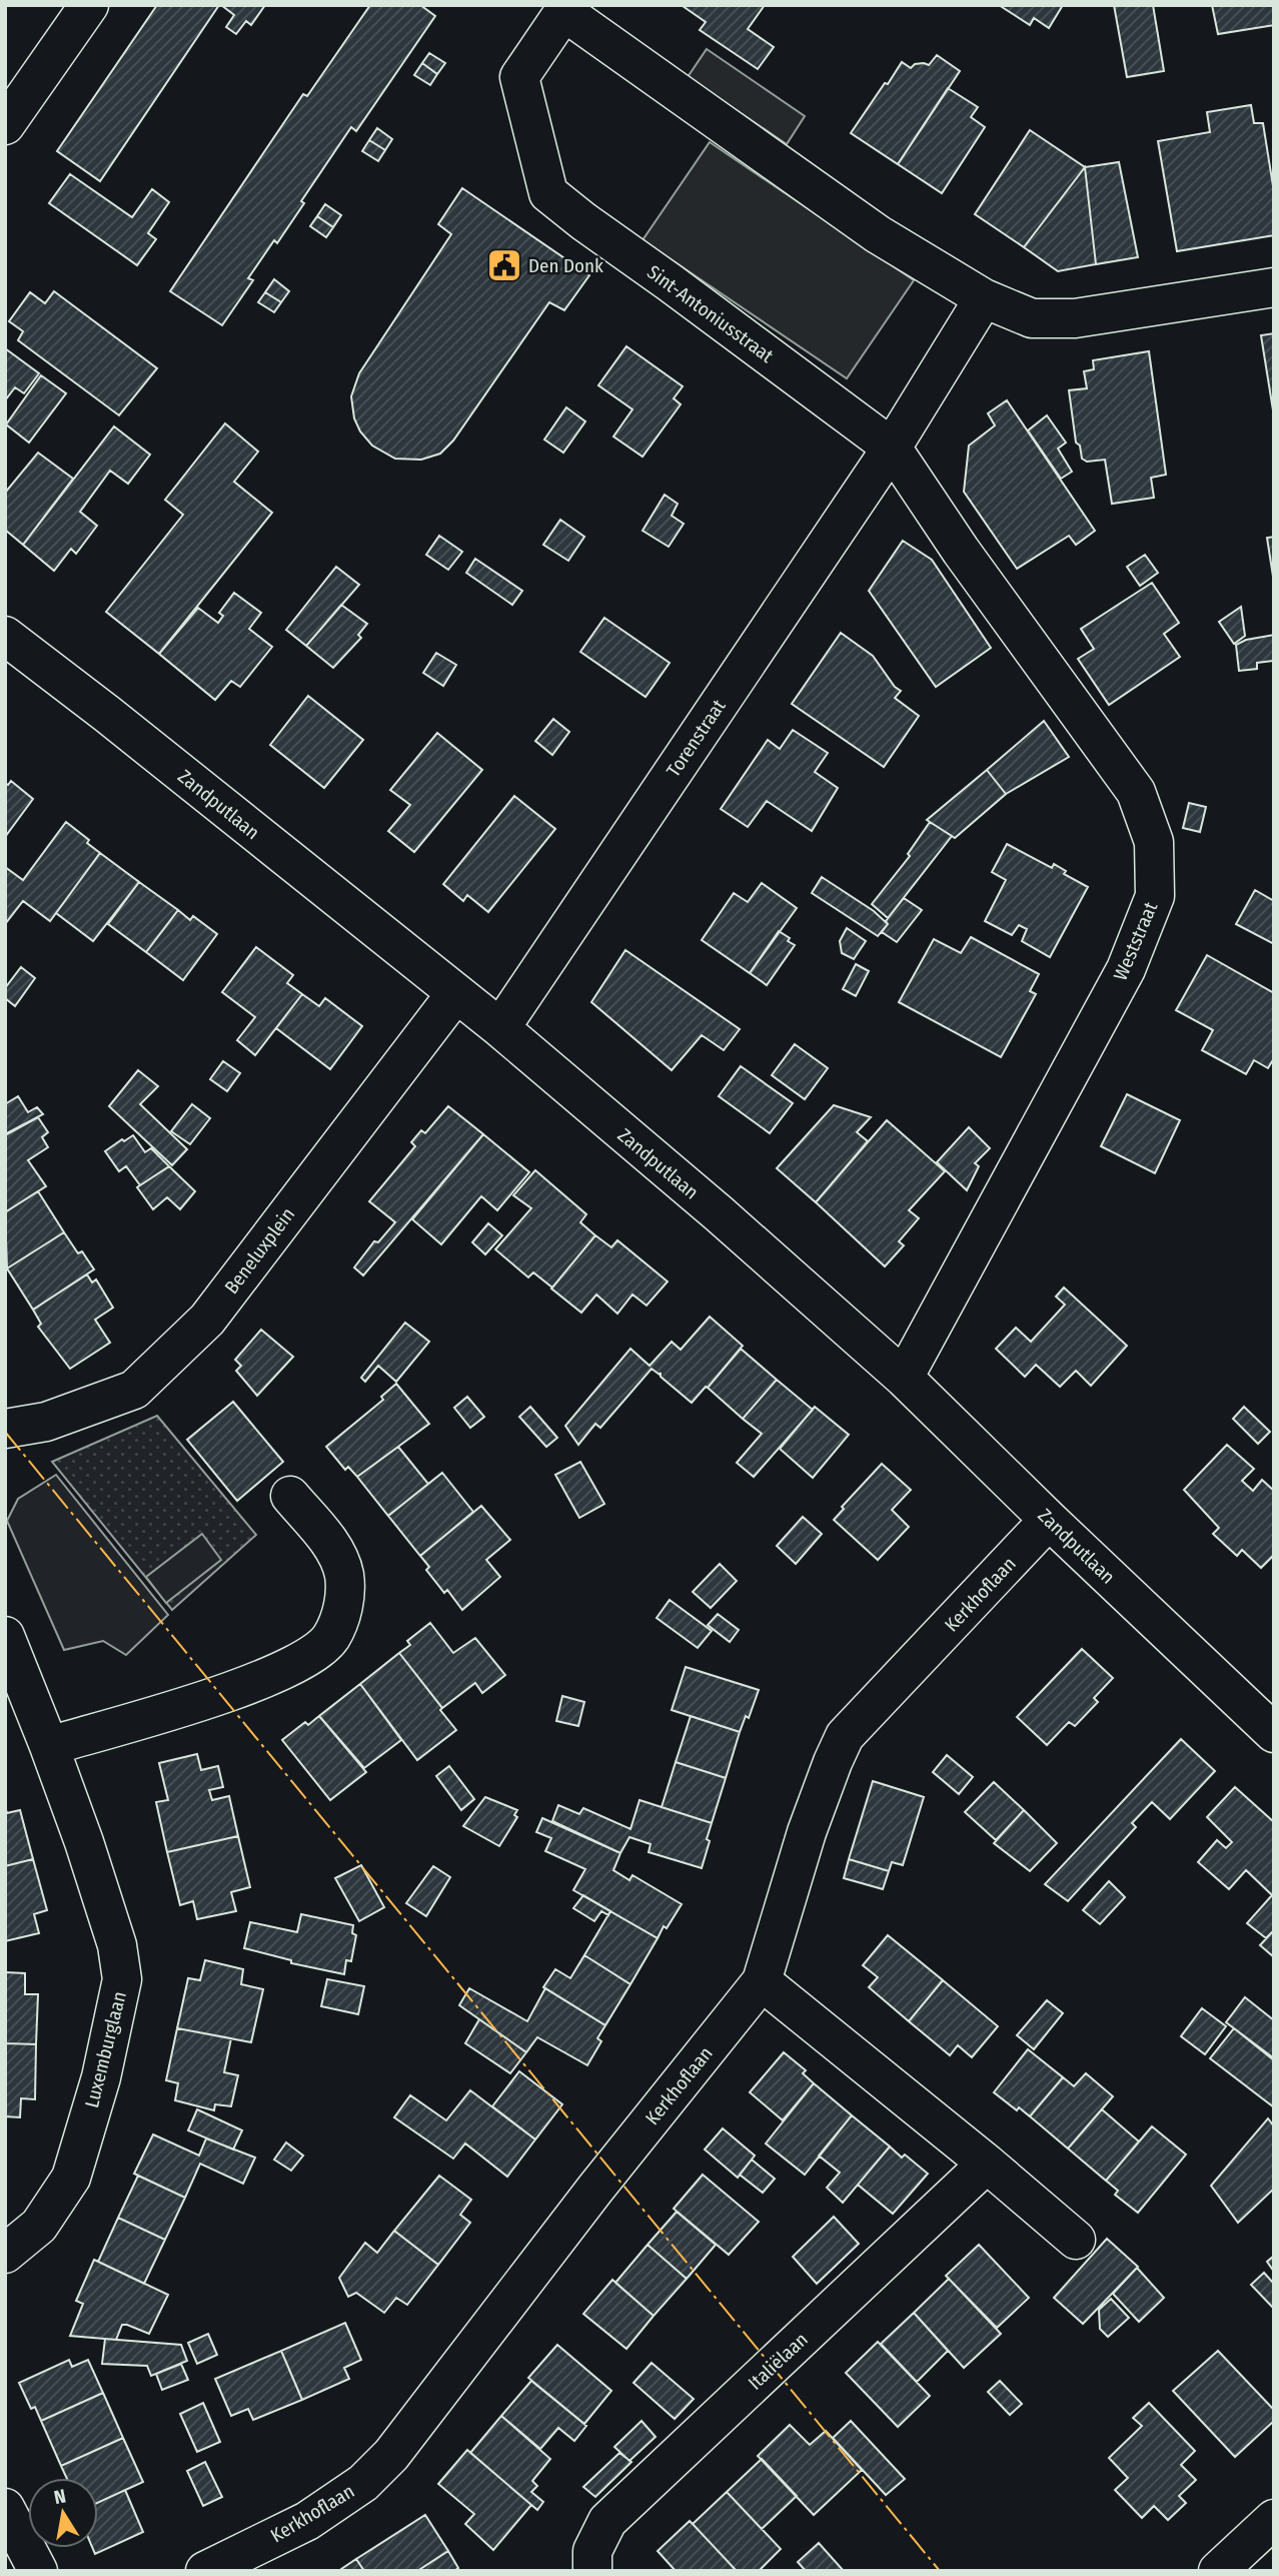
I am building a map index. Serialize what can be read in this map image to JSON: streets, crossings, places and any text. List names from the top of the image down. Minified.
{"streets":{"street":["Sint-Antoniusstraat","Torenstraat","Zandputlaan","Weststraat","Beneluxplein","Kerkhoflaan","Luxemburglaan","Italiëlaan"]},"crossings":[["Sint-Antoniusstraat","Torenstraat"],["Sint-Antoniusstraat","Weststraat"],["Torenstraat","Zandputlaan"],["Torenstraat","Weststraat"],["Zandputlaan","Weststraat"],["Zandputlaan","Beneluxplein"],["Zandputlaan","Kerkhoflaan"]],"places":{"public building":["Den Donk"]},"north":"top"}
